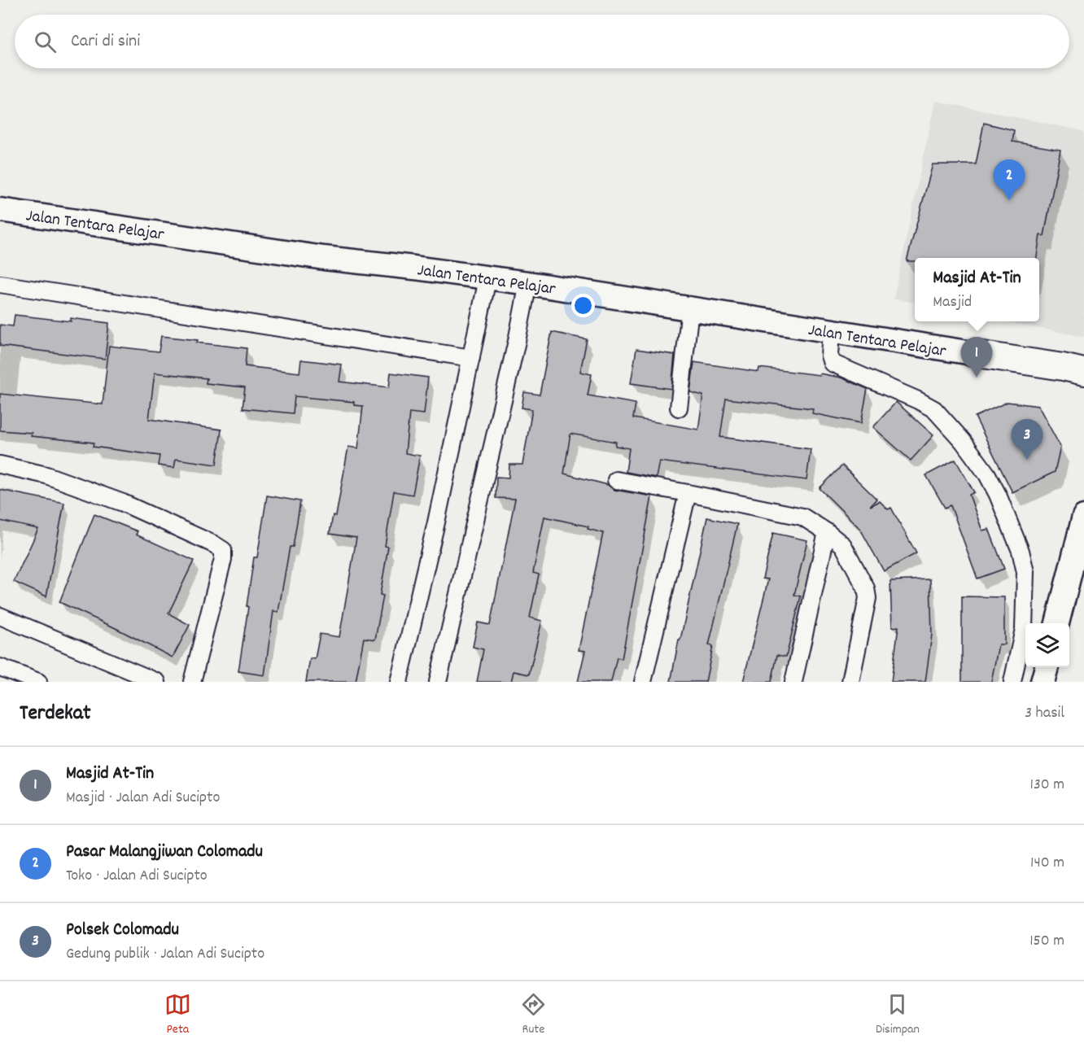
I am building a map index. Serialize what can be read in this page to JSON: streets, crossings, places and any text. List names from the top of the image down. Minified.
{"streets":{"main road":["Jalan Tentara Pelajar"]},"page":{"search":"Cari di sini","pins":["2","1","3"],"popup":["Masjid At-Tin","Masjid"],"heading":["Terdekat","3 hasil"],"list":[{"mark":"1","name":"Masjid At-Tin","note":"Masjid · Jalan Adi Sucipto","value":"130 m"},{"mark":"2","name":"Pasar Malangjiwan Colomadu","note":"Toko · Jalan Adi Sucipto","value":"140 m"},{"mark":"3","name":"Polsek Colomadu","note":"Gedung publik · Jalan Adi Sucipto","value":"150 m"}],"nav":["Peta","Rute","Disimpan"]}}
